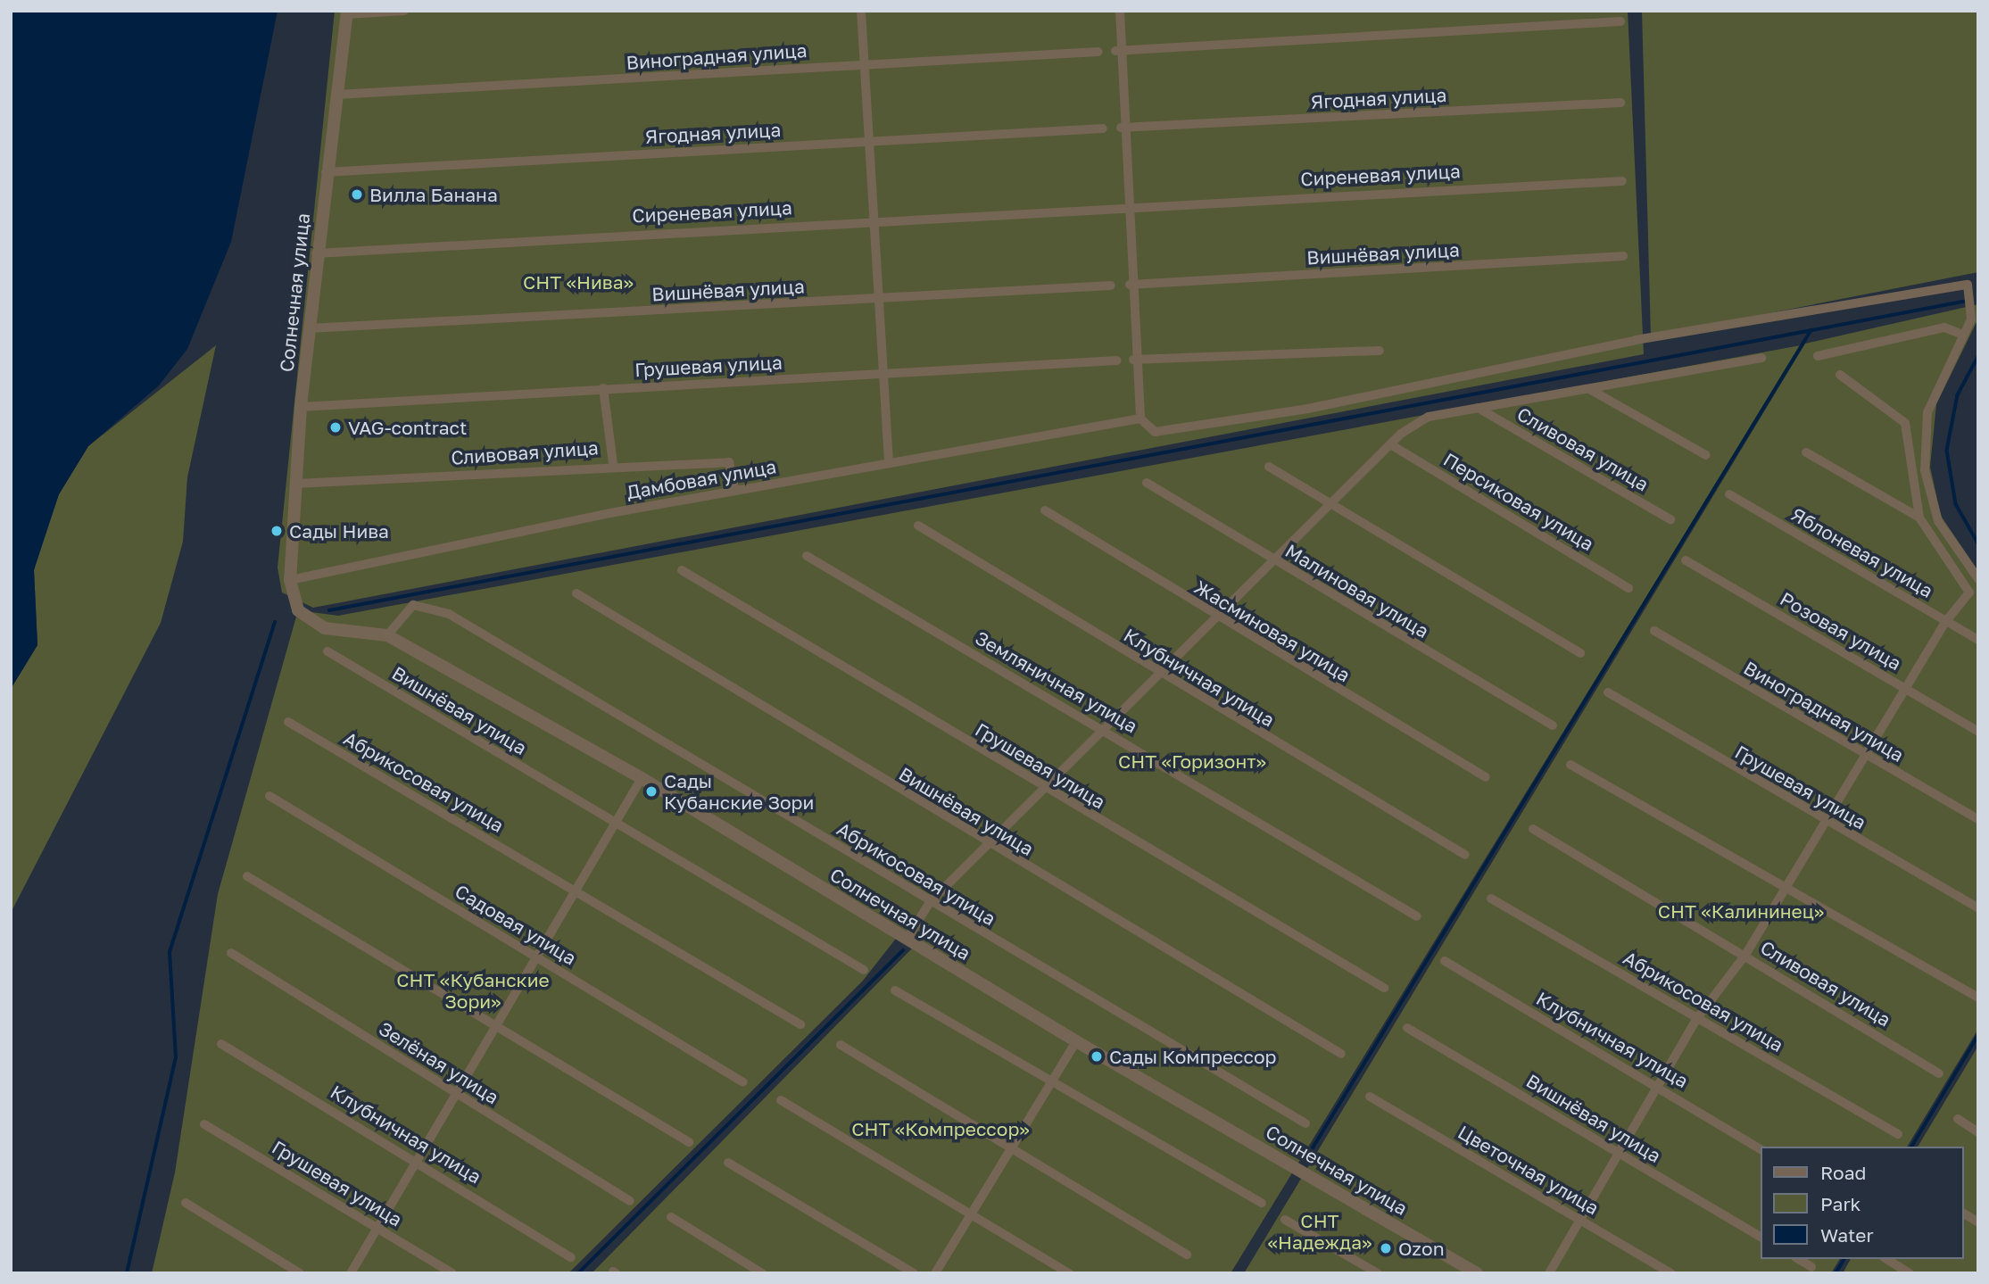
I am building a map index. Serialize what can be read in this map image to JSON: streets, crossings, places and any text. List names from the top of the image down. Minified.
{"streets":{"street":["Виноградная улица","Ягодная улица","Сиреневая улица","Вишнёвая улица","Солнечная улица","Грушевая улица","Сливовая улица","Дамбовая улица","Персиковая улица","Яблоневая улица","Малиновая улица","Жасминовая улица","Розовая улица","Клубничная улица","Земляничная улица","Абрикосовая улица","Садовая улица","Зелёная улица","Цветочная улица"]},"crossings":[["Виноградная улица","Солнечная улица"],["Ягодная улица","Солнечная улица"],["Сиреневая улица","Солнечная улица"],["Вишнёвая улица","Солнечная улица"],["Солнечная улица","Грушевая улица"],["Солнечная улица","Сливовая улица"],["Солнечная улица","Дамбовая улица"],["Солнечная улица","Абрикосовая улица"],["Сливовая улица","Дамбовая улица"]],"parks":["СНТ «Нива»","СНТ «Горизонт»","СНТ «Калининец»","СНТ «Кубанские Зори»","СНТ «Компрессор»","СНТ «Надежда»"],"places":["Вилла Банана","VAG-contract","Сады Нива","Сады Кубанские Зори","Сады Компрессор","Ozon"],"legend":["Road","Park","Water"]}
